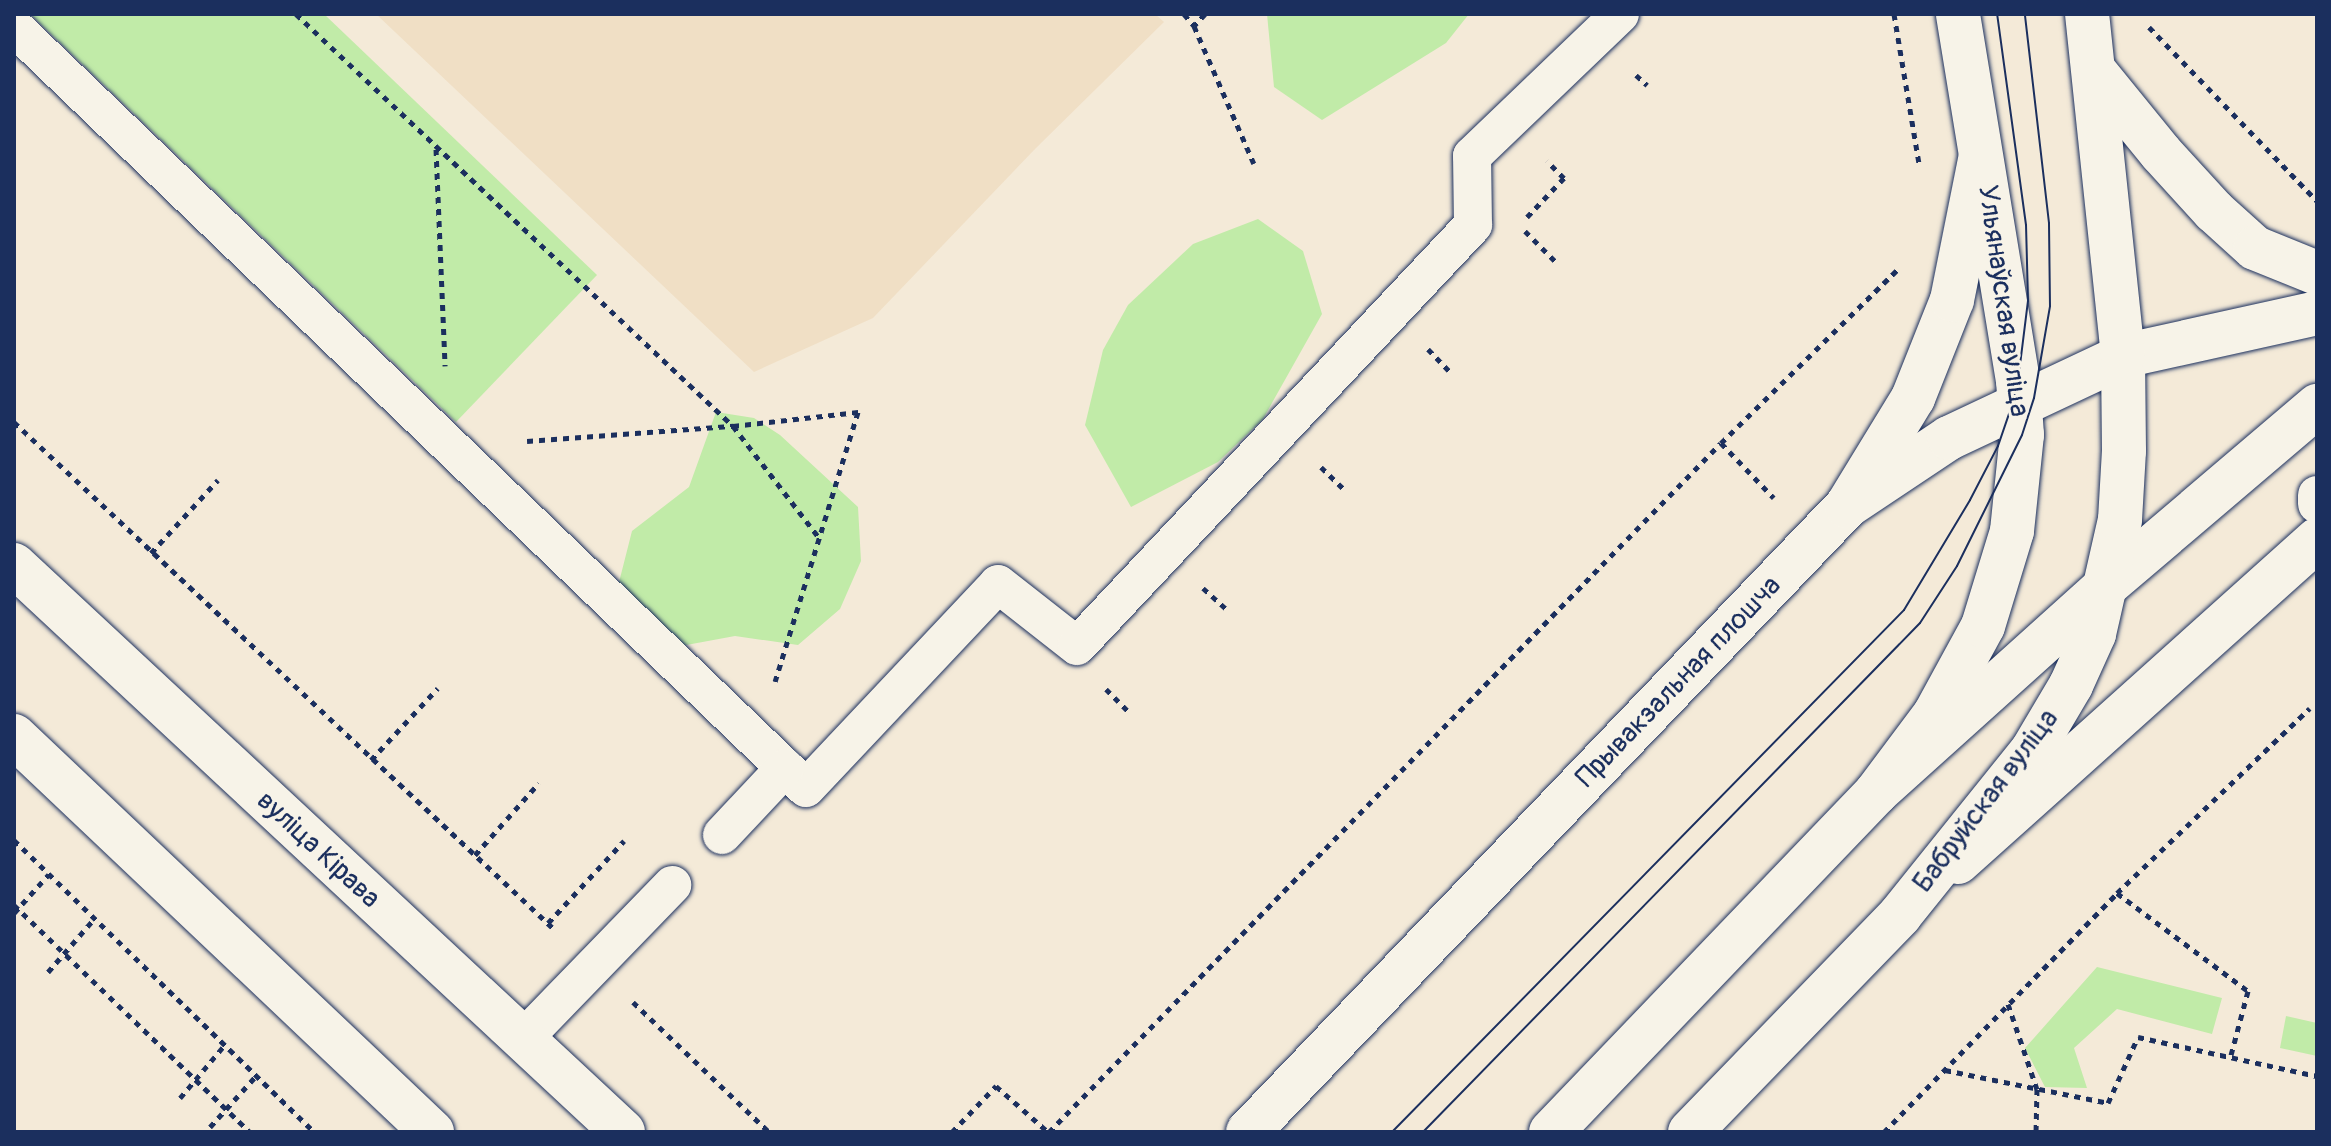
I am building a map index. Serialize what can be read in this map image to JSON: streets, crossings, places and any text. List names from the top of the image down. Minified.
{"streets":{"main road":["Ульянаўская вуліца","Прывакзальная плошча","Бабруйская вуліца","вуліца Кірава"]},"crossings":[["Ульянаўская вуліца","Прывакзальная плошча"]]}
